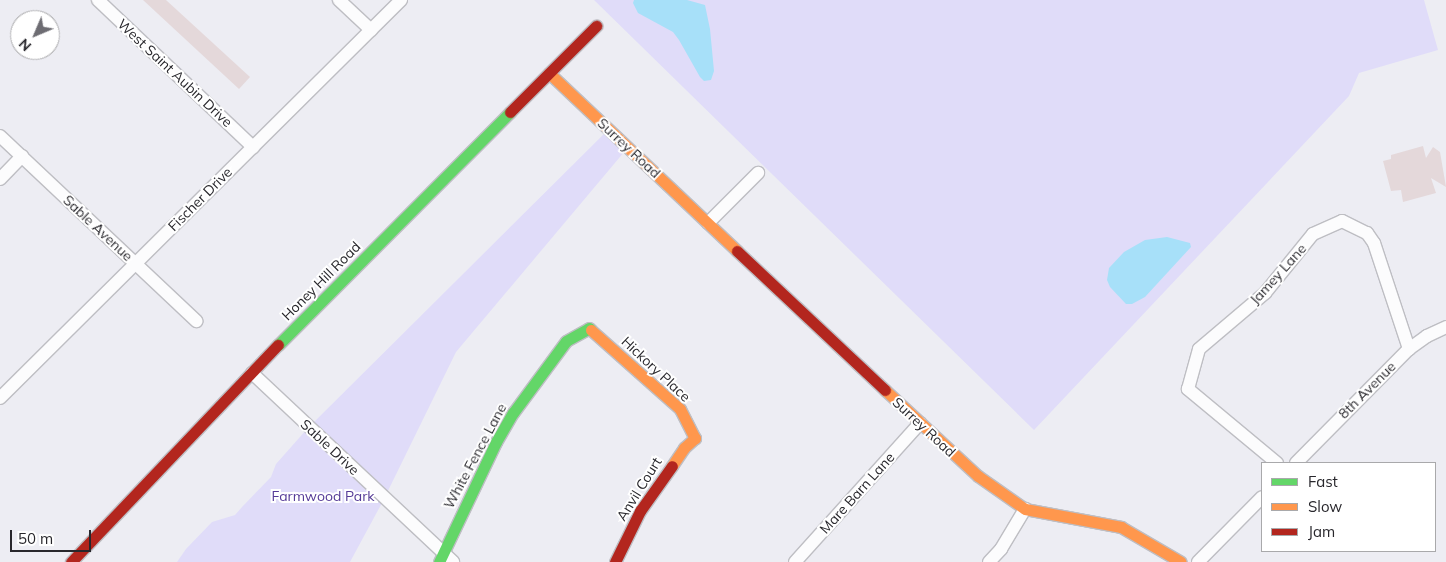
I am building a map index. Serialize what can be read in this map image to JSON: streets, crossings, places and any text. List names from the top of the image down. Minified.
{"streets":{"street":["West Saint Aubin Drive","Surrey Road","Fischer Drive","Sable Avenue","Jamey Lane","Honey Hill Road","Hickory Place","8th Avenue","Sable Drive","White Fence Lane","Anvil Court","Mare Barn Lane"]},"crossings":[["West Saint Aubin Drive","Fischer Drive"],["Surrey Road","Honey Hill Road"],["Surrey Road","Mare Barn Lane"],["Fischer Drive","Sable Avenue"],["Jamey Lane","8th Avenue"],["Honey Hill Road","Sable Drive"],["Hickory Place","White Fence Lane"],["Hickory Place","Anvil Court"],["Sable Drive","White Fence Lane"]],"parks":["Farmwood Park"],"legend":["Fast","Slow","Jam"],"scale_bar":"50 m","north":"bottom left"}
